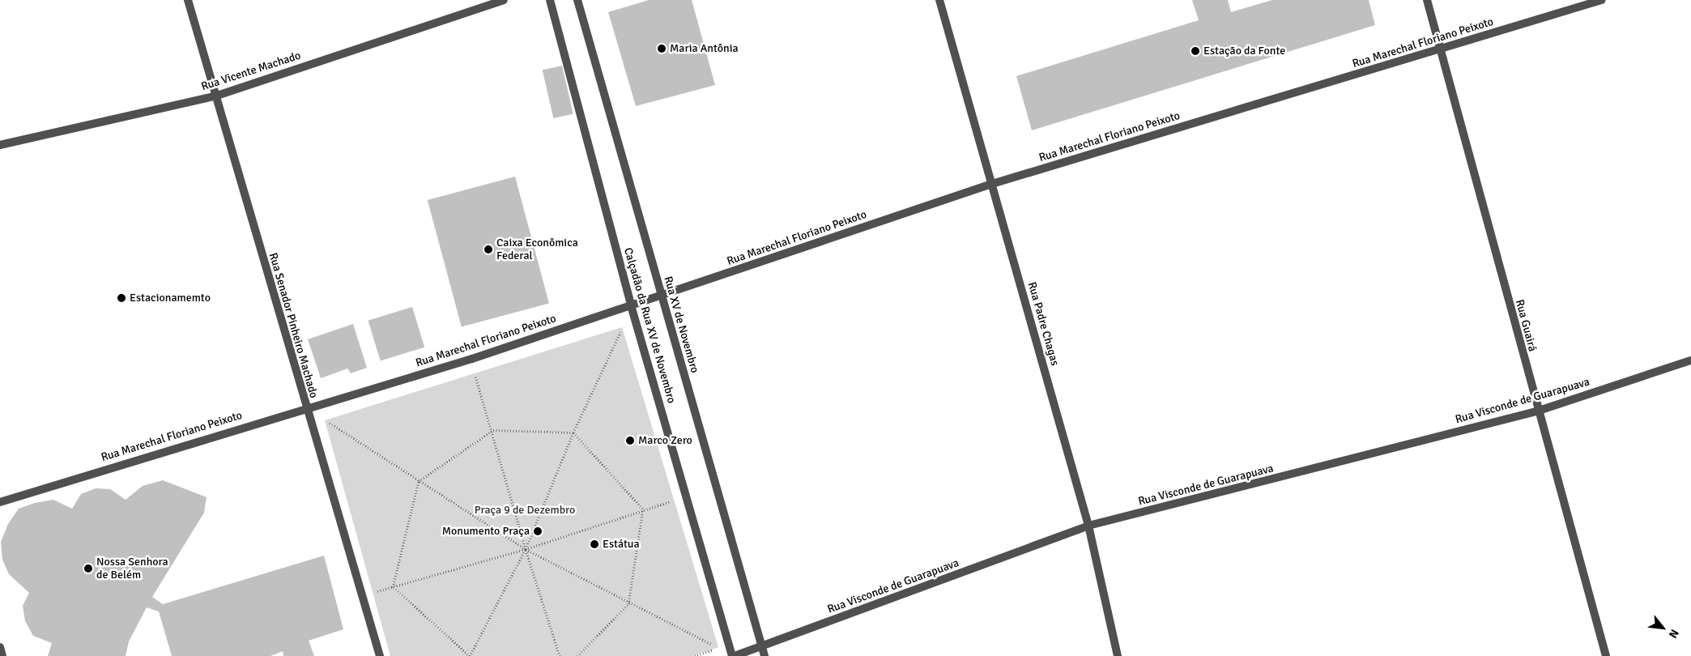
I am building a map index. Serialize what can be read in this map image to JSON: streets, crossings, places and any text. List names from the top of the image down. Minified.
{"streets":{"street":["Rua Marechal Floriano Peixoto","Rua Vicente Machado","Rua Padre Chagas","Rua XV de Novembro","Rua Senador Pinheiro Machado","Calçadão da Rua XV de Novembro","Rua Guairá","Rua Visconde de Guarapuava"]},"crossings":[["Rua Marechal Floriano Peixoto","Rua Padre Chagas"],["Rua Marechal Floriano Peixoto","Rua XV de Novembro"],["Rua Marechal Floriano Peixoto","Rua Senador Pinheiro Machado"],["Rua Marechal Floriano Peixoto","Calçadão da Rua XV de Novembro"],["Rua Marechal Floriano Peixoto","Rua Guairá"],["Rua Vicente Machado","Rua Senador Pinheiro Machado"],["Rua Padre Chagas","Rua Visconde de Guarapuava"],["Rua XV de Novembro","Rua Visconde de Guarapuava"],["Calçadão da Rua XV de Novembro","Rua Visconde de Guarapuava"],["Rua Guairá","Rua Visconde de Guarapuava"]],"parks":["Praça 9 de Dezembro"],"places":["Maria Antônia","Estação da Fonte","Caixa Econômica Federal","Estacionamemto","Marco Zero","Monumento Praça","Estátua","Nossa Senhora de Belém"],"north":"bottom right"}
